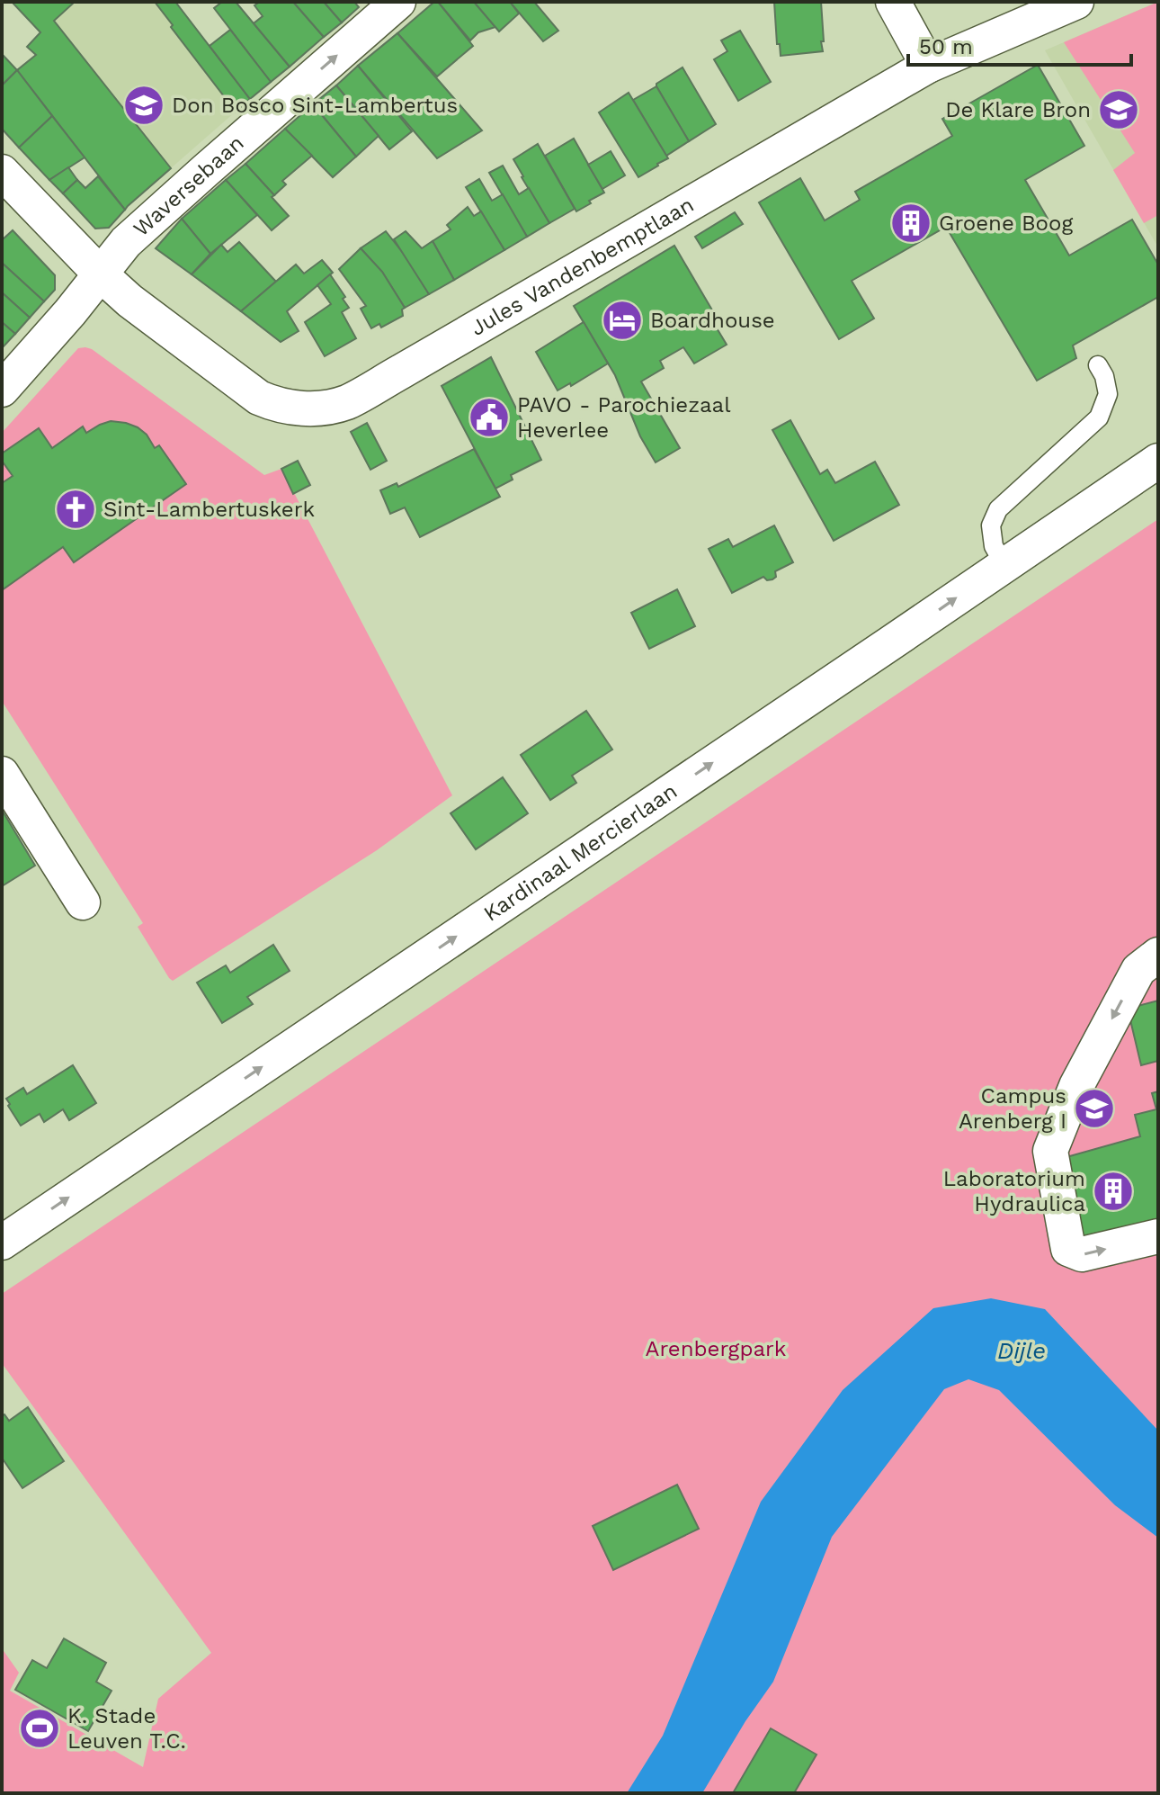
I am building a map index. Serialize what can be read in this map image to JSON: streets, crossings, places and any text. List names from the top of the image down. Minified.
{"streets":{"street":["Waversebaan","Jules Vandenbemptlaan","Kardinaal Mercierlaan"]},"crossings":[["Waversebaan","Jules Vandenbemptlaan"]],"one_way":["Waversebaan","Kardinaal Mercierlaan"],"water":["Dijle"],"parks":["Arenbergpark"],"places":{"school or university":["Don Bosco Sint-Lambertus","De Klare Bron","Campus Arenberg I"],"building":["Groene Boog","Laboratorium Hydraulica"],"hotel":["Boardhouse"],"public building":["PAVO - Parochiezaal Heverlee"],"church":["Sint-Lambertuskerk"],"sports":["K. Stade Leuven T.C."]},"scale_bar":"50 m"}
